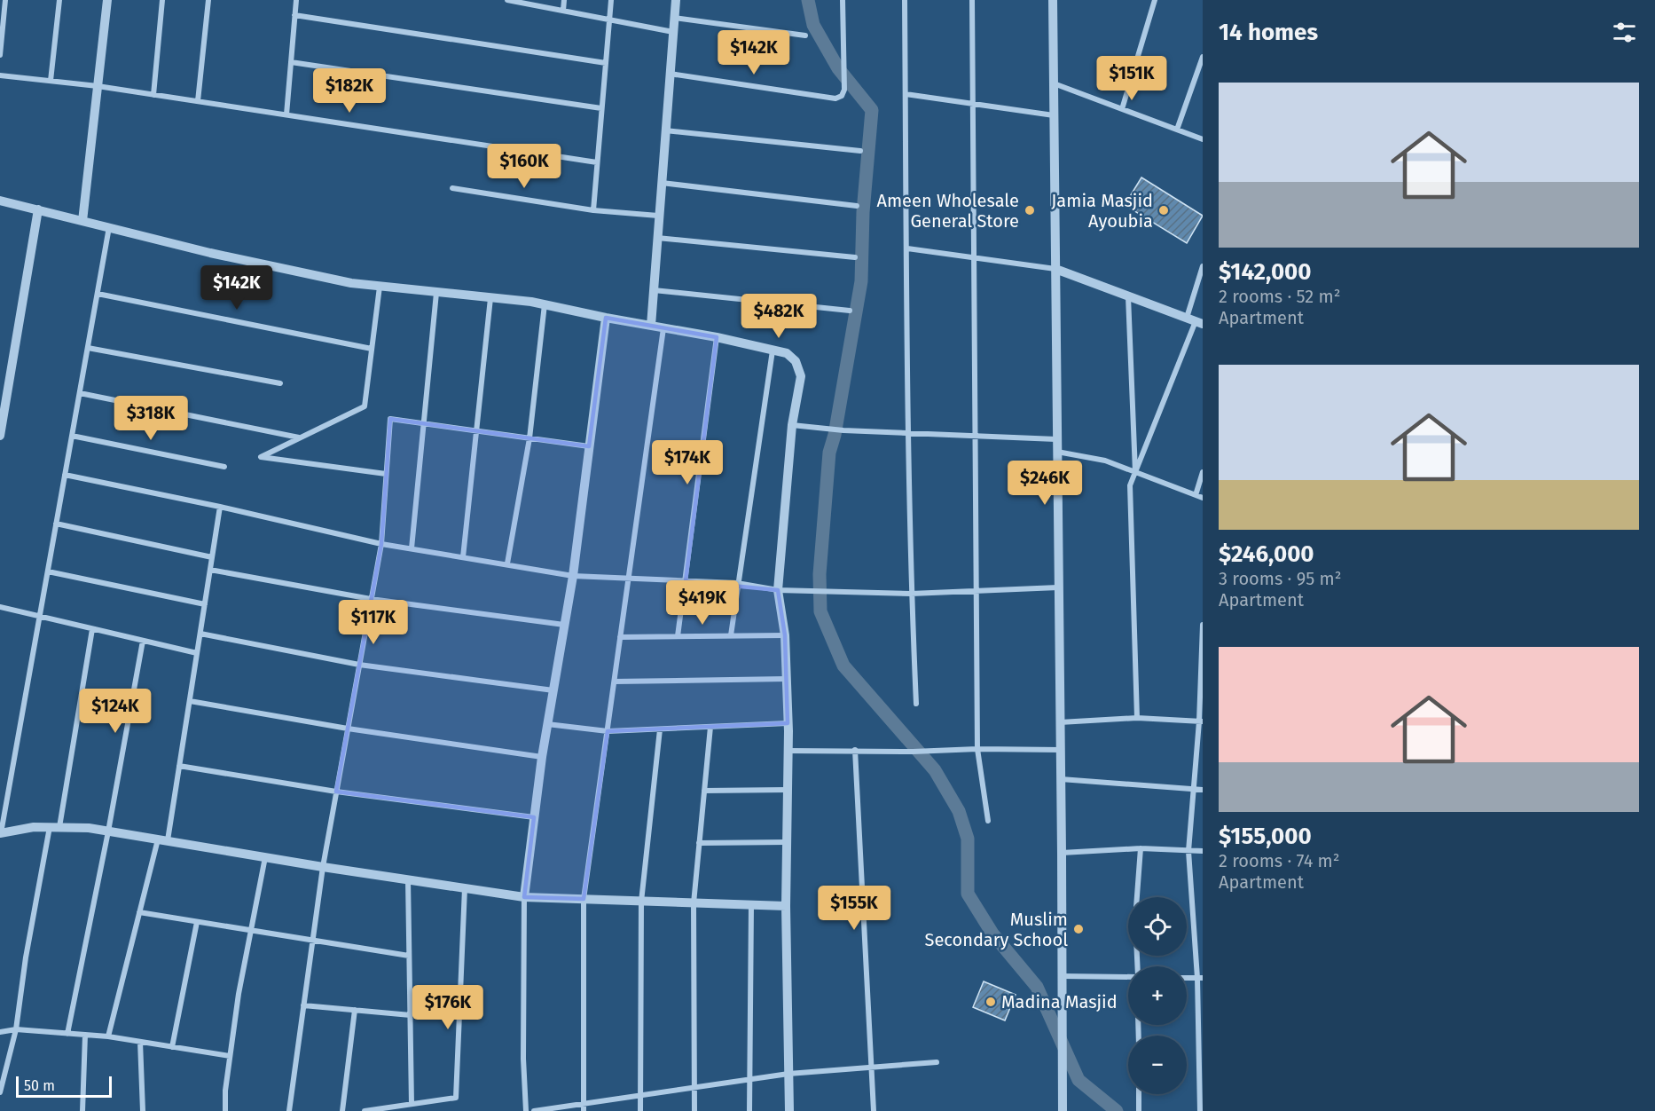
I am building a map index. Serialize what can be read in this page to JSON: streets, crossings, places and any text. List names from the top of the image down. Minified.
{"places":["Ameen Wholesale General Store","Jamia Masjid Ayoubia","Muslim Secondary School","Madina Masjid"],"scale_bar":"50 m","page":{"heading":"14 homes","price":["$142K","$151K","$182K","$160K","$142K","$482K","$318K","$174K","$246K","$419K","$117K","$124K","$155K","$176K"],"list":[{"name":"$142,000","note":"2 rooms · 52 m² · Apartment"},{"name":"$246,000","note":"3 rooms · 95 m² · Apartment"},{"name":"$155,000","note":"2 rooms · 74 m² · Apartment"}],"map_buttons":["+","−"],"scale":"50 m"}}
